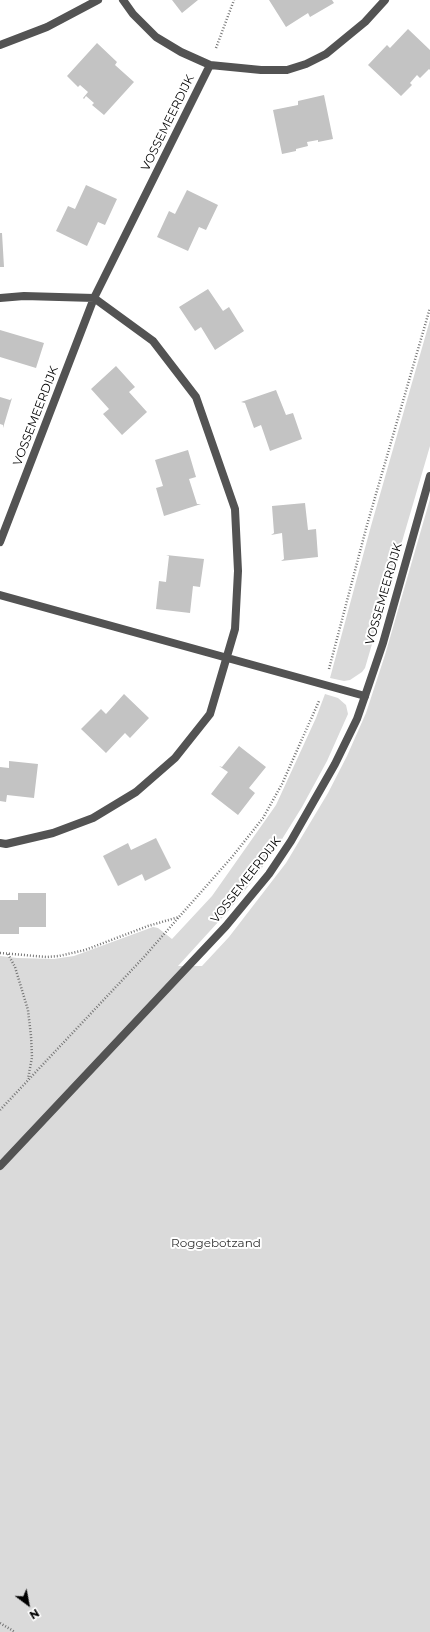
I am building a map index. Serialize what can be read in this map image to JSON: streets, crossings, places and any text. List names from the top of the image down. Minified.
{"streets":{"street":["VOSSEMEERDIJK"]},"parks":["Roggebotzand"],"north":"bottom right"}
